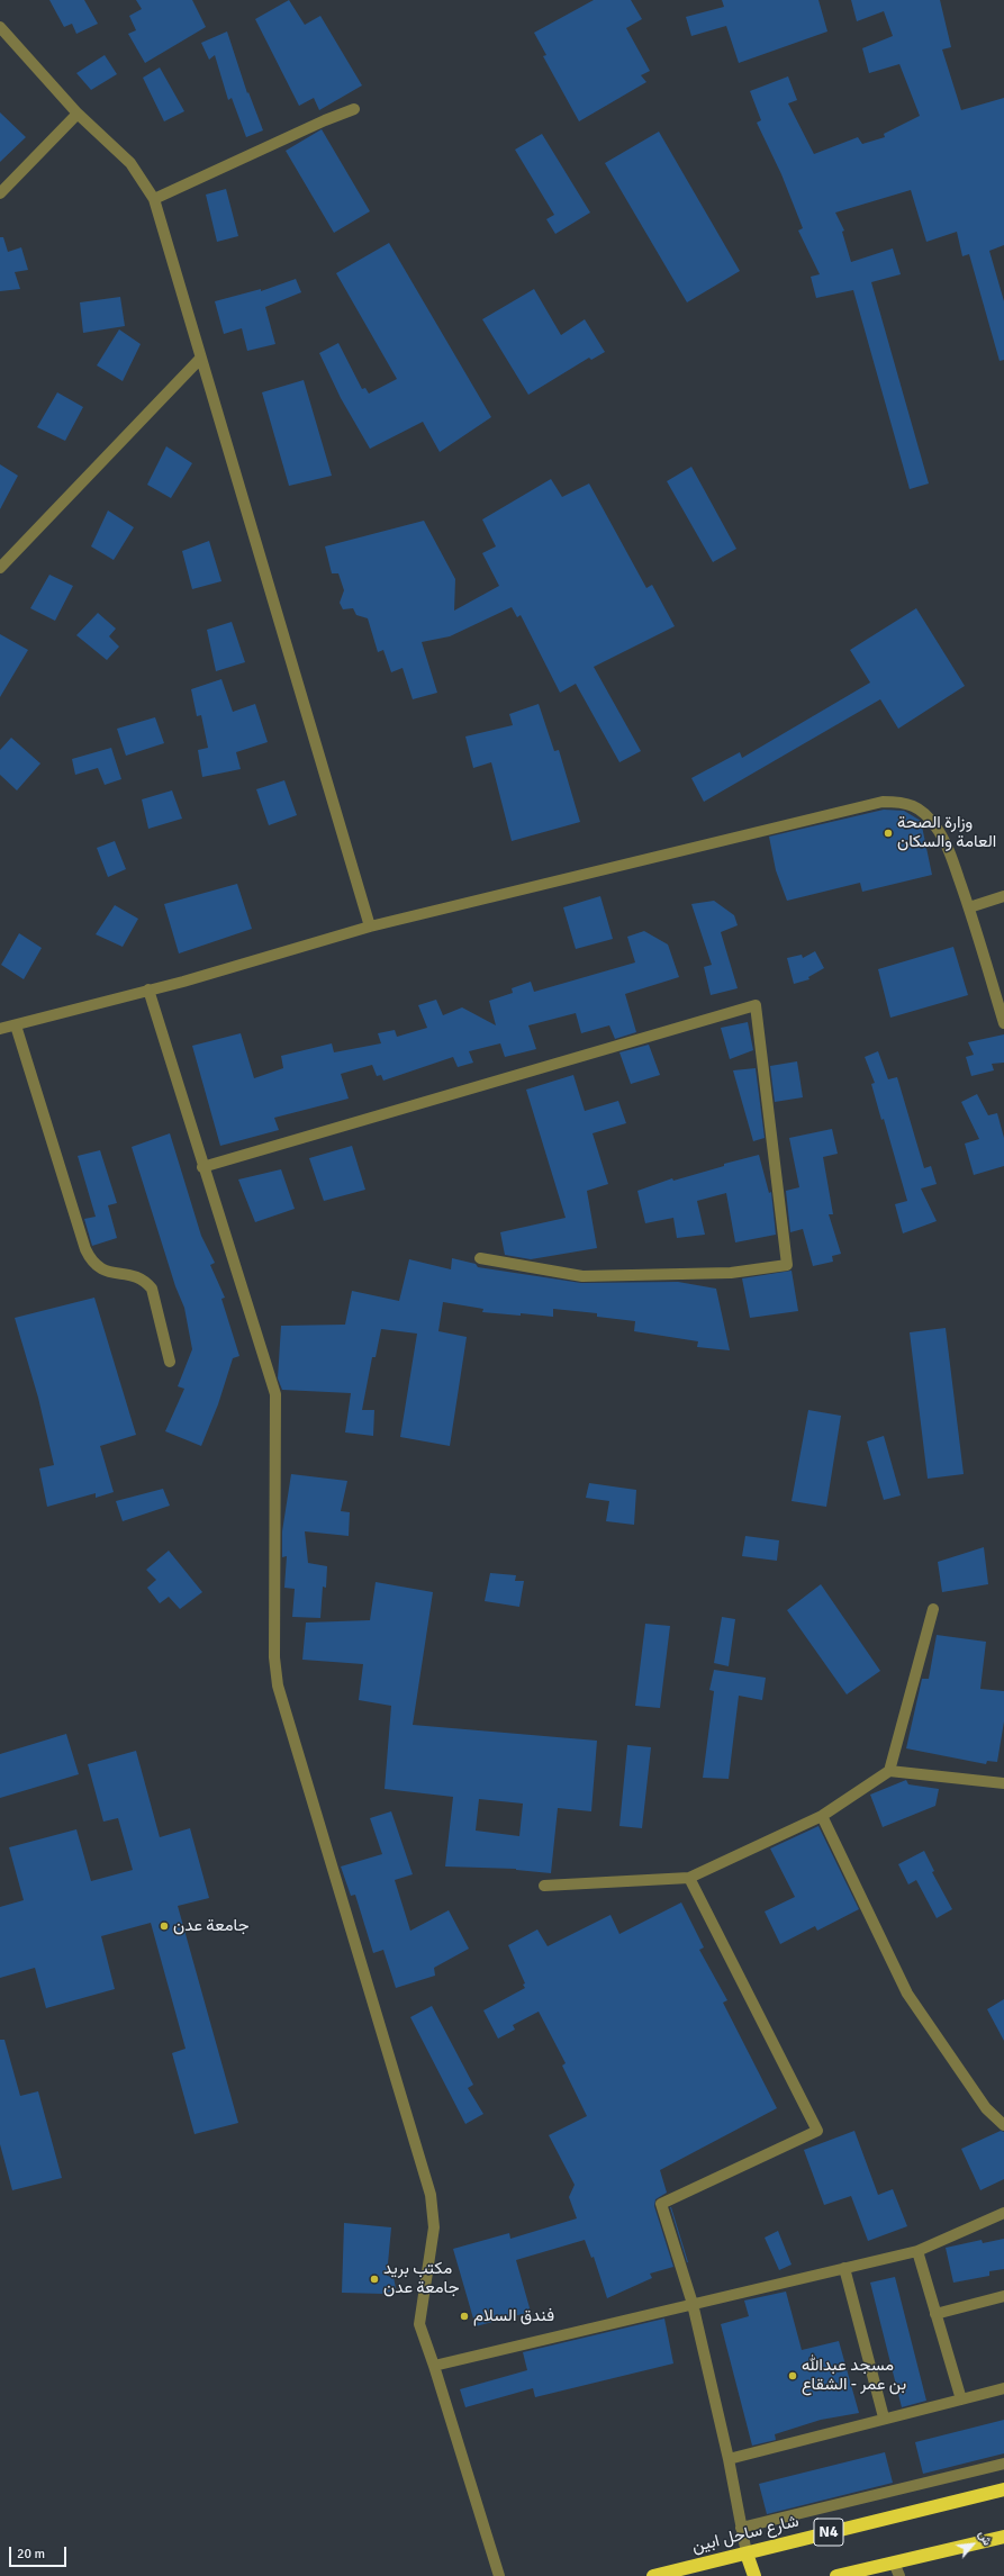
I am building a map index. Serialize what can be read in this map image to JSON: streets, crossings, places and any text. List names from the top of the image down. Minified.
{"streets":{"highway":["N4","شارع ساحل ابين"]},"places":["وزارة الصحة العامة والسكان","جامعة عدن","مكتب بريد جامعة عدن","فندق السلام","مسجد عبدالله بن عمر - الشقاع"],"scale_bar":"20 m","north":"top right"}
